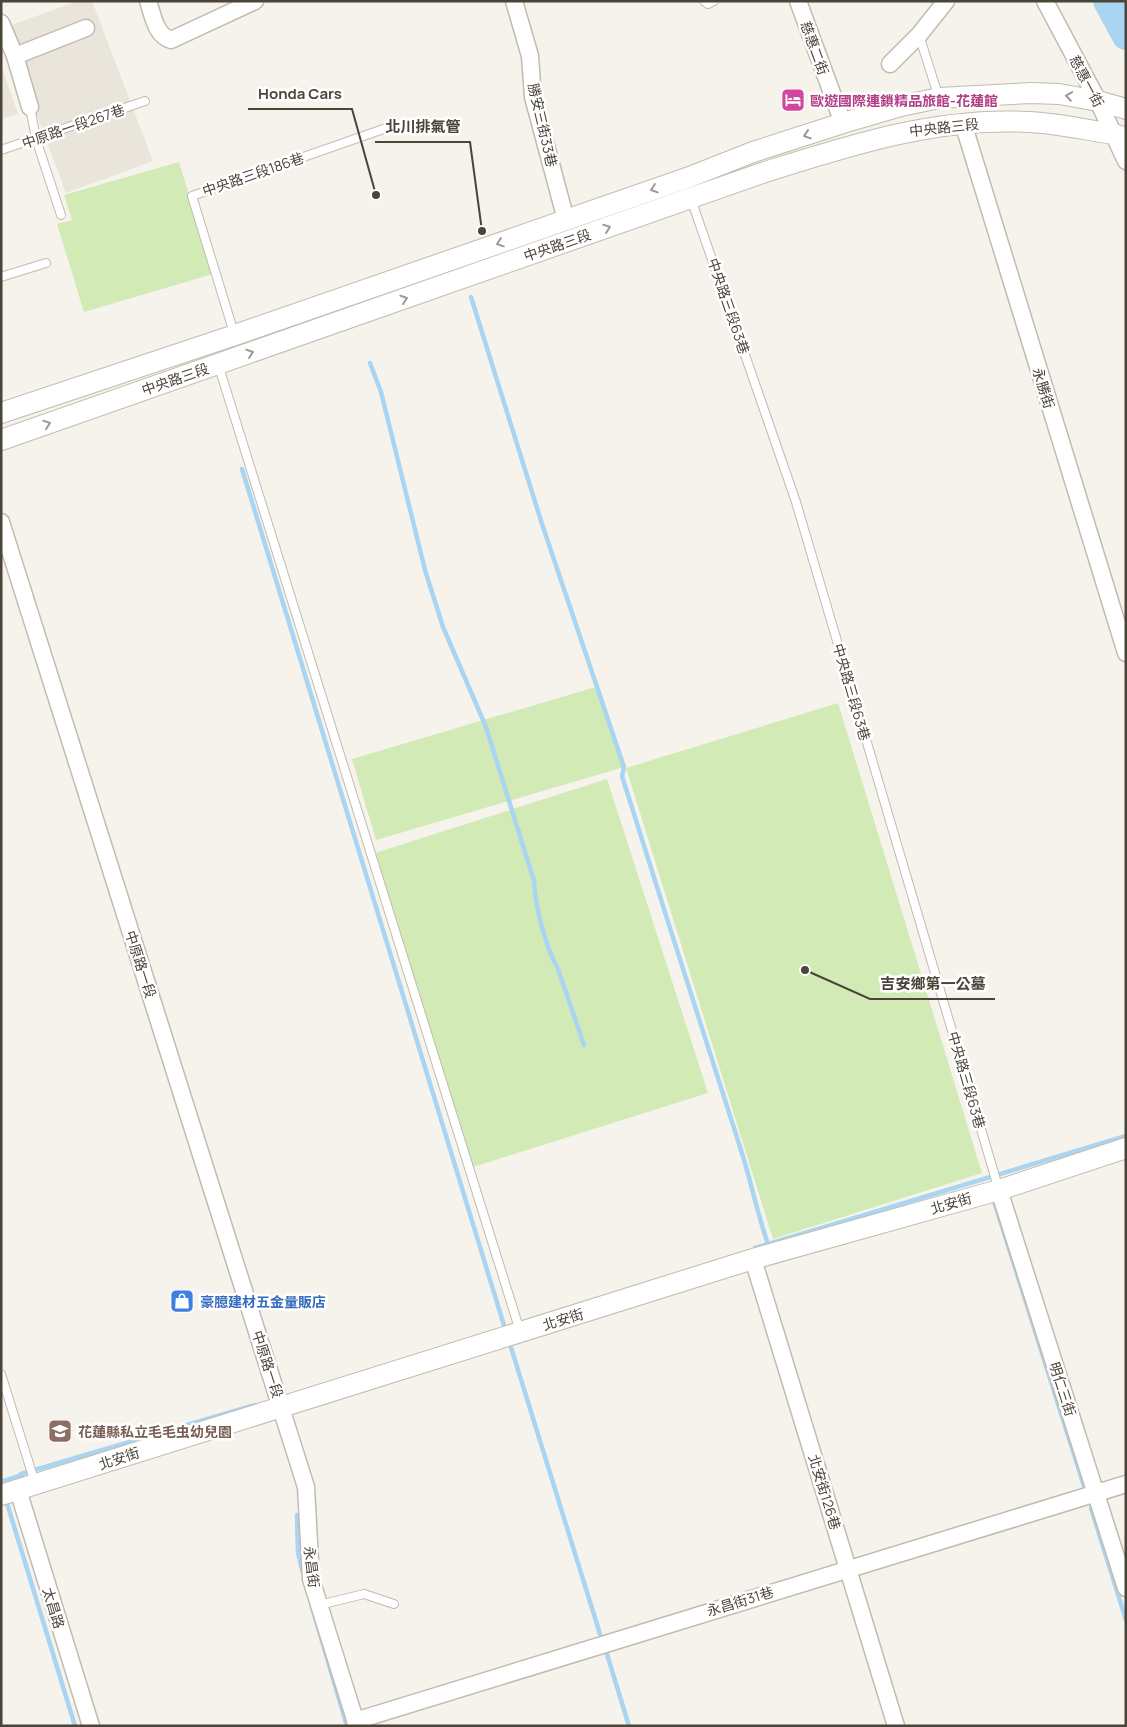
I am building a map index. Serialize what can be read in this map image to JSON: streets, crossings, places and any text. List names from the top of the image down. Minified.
{"streets":{"street":["慈惠二街","慈惠一街","勝安三街33巷","中央路三段","永勝街","中原路一段","北安街","明仁三街","北安街126巷","永昌街","永昌街31巷","太昌路"],"lane":["中原路一段267巷","中央路三段186巷","中央路三段63巷"]},"crossings":[["慈惠二街","中央路三段"],["慈惠一街","中央路三段"],["勝安三街33巷","中央路三段"],["中央路三段","中央路三段186巷"],["中央路三段","中央路三段63巷"],["中央路三段","永勝街"],["中央路三段63巷","北安街"],["中央路三段63巷","明仁三街"],["中原路一段","北安街"],["中原路一段","永昌街"],["北安街","明仁三街"],["北安街","北安街126巷"],["北安街","永昌街"],["北安街","太昌路"],["明仁三街","永昌街31巷"],["北安街126巷","永昌街31巷"],["永昌街","永昌街31巷"]],"places":{"hotel":["歐遊國際連鎖精品旅館-花蓮館"],"other":["Honda Cars","北川排氣管","吉安鄉第一公墓"],"shop":["豪臆建材五金量販店"],"school or university":["花蓮縣私立毛毛虫幼兒園"]}}
